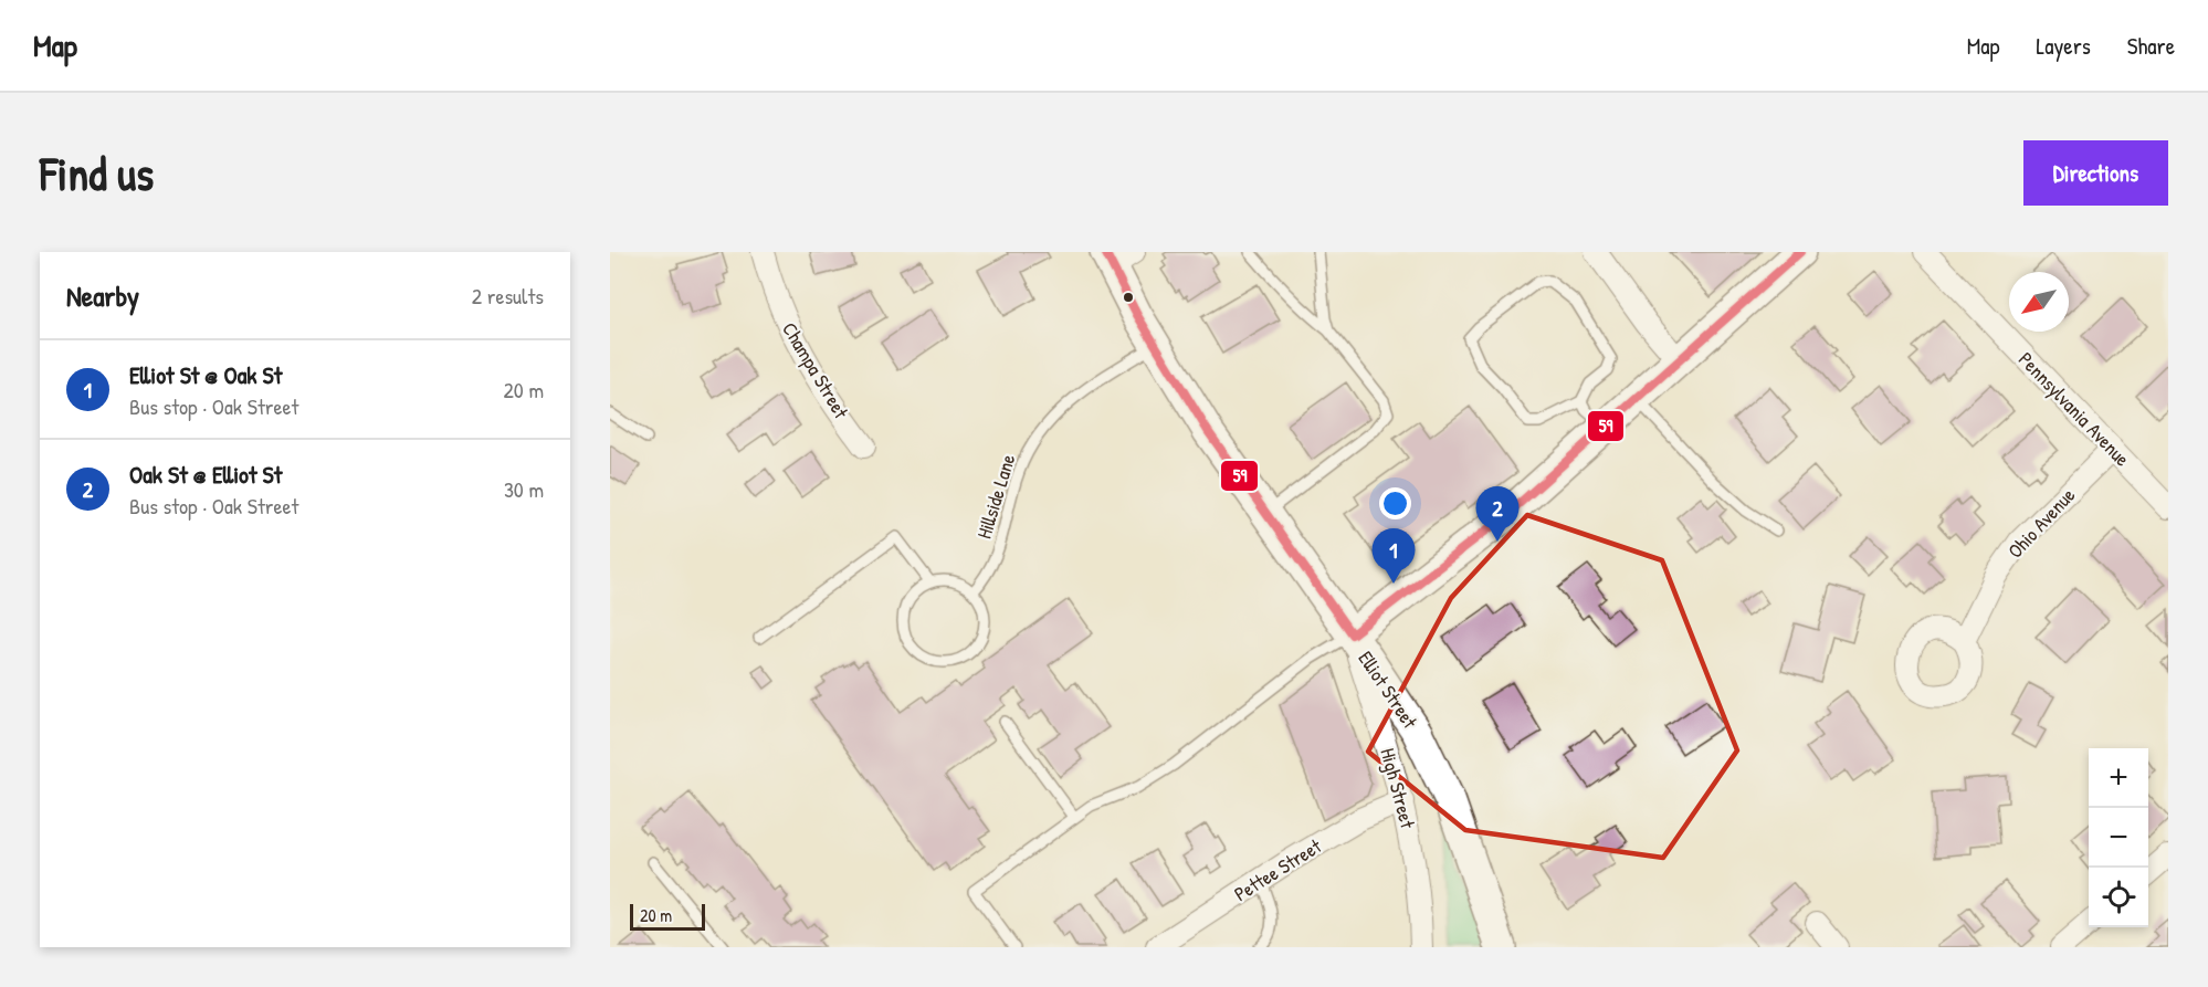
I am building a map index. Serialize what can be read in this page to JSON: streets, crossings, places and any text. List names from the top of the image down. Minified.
{"streets":{"street":["Champa Street","Pennsylvania Avenue","Ohio Avenue","Elliot Street","High Street","Pettee Street"],"lane":["Hillside Lane"]},"crossings":[["Pennsylvania Avenue","Ohio Avenue"],["Hillside Lane","Elliot Street"],["Elliot Street","High Street"],["High Street","Pettee Street"]],"lines":["transit line 59"],"scale_bar":"20 m","north":"bottom left","page":{"header":"Map","nav":["Map","Layers","Share"],"buttons":"Directions","title":"Find us","heading":["Nearby","2 results"],"list":[{"mark":"1","name":"Elliot St @ Oak St","note":"Bus stop · Oak Street","value":"20 m"},{"mark":"2","name":"Oak St @ Elliot St","note":"Bus stop · Oak Street","value":"30 m"}],"pins":["2","1"],"map_buttons":["+","−"],"scale":"20 m"}}
